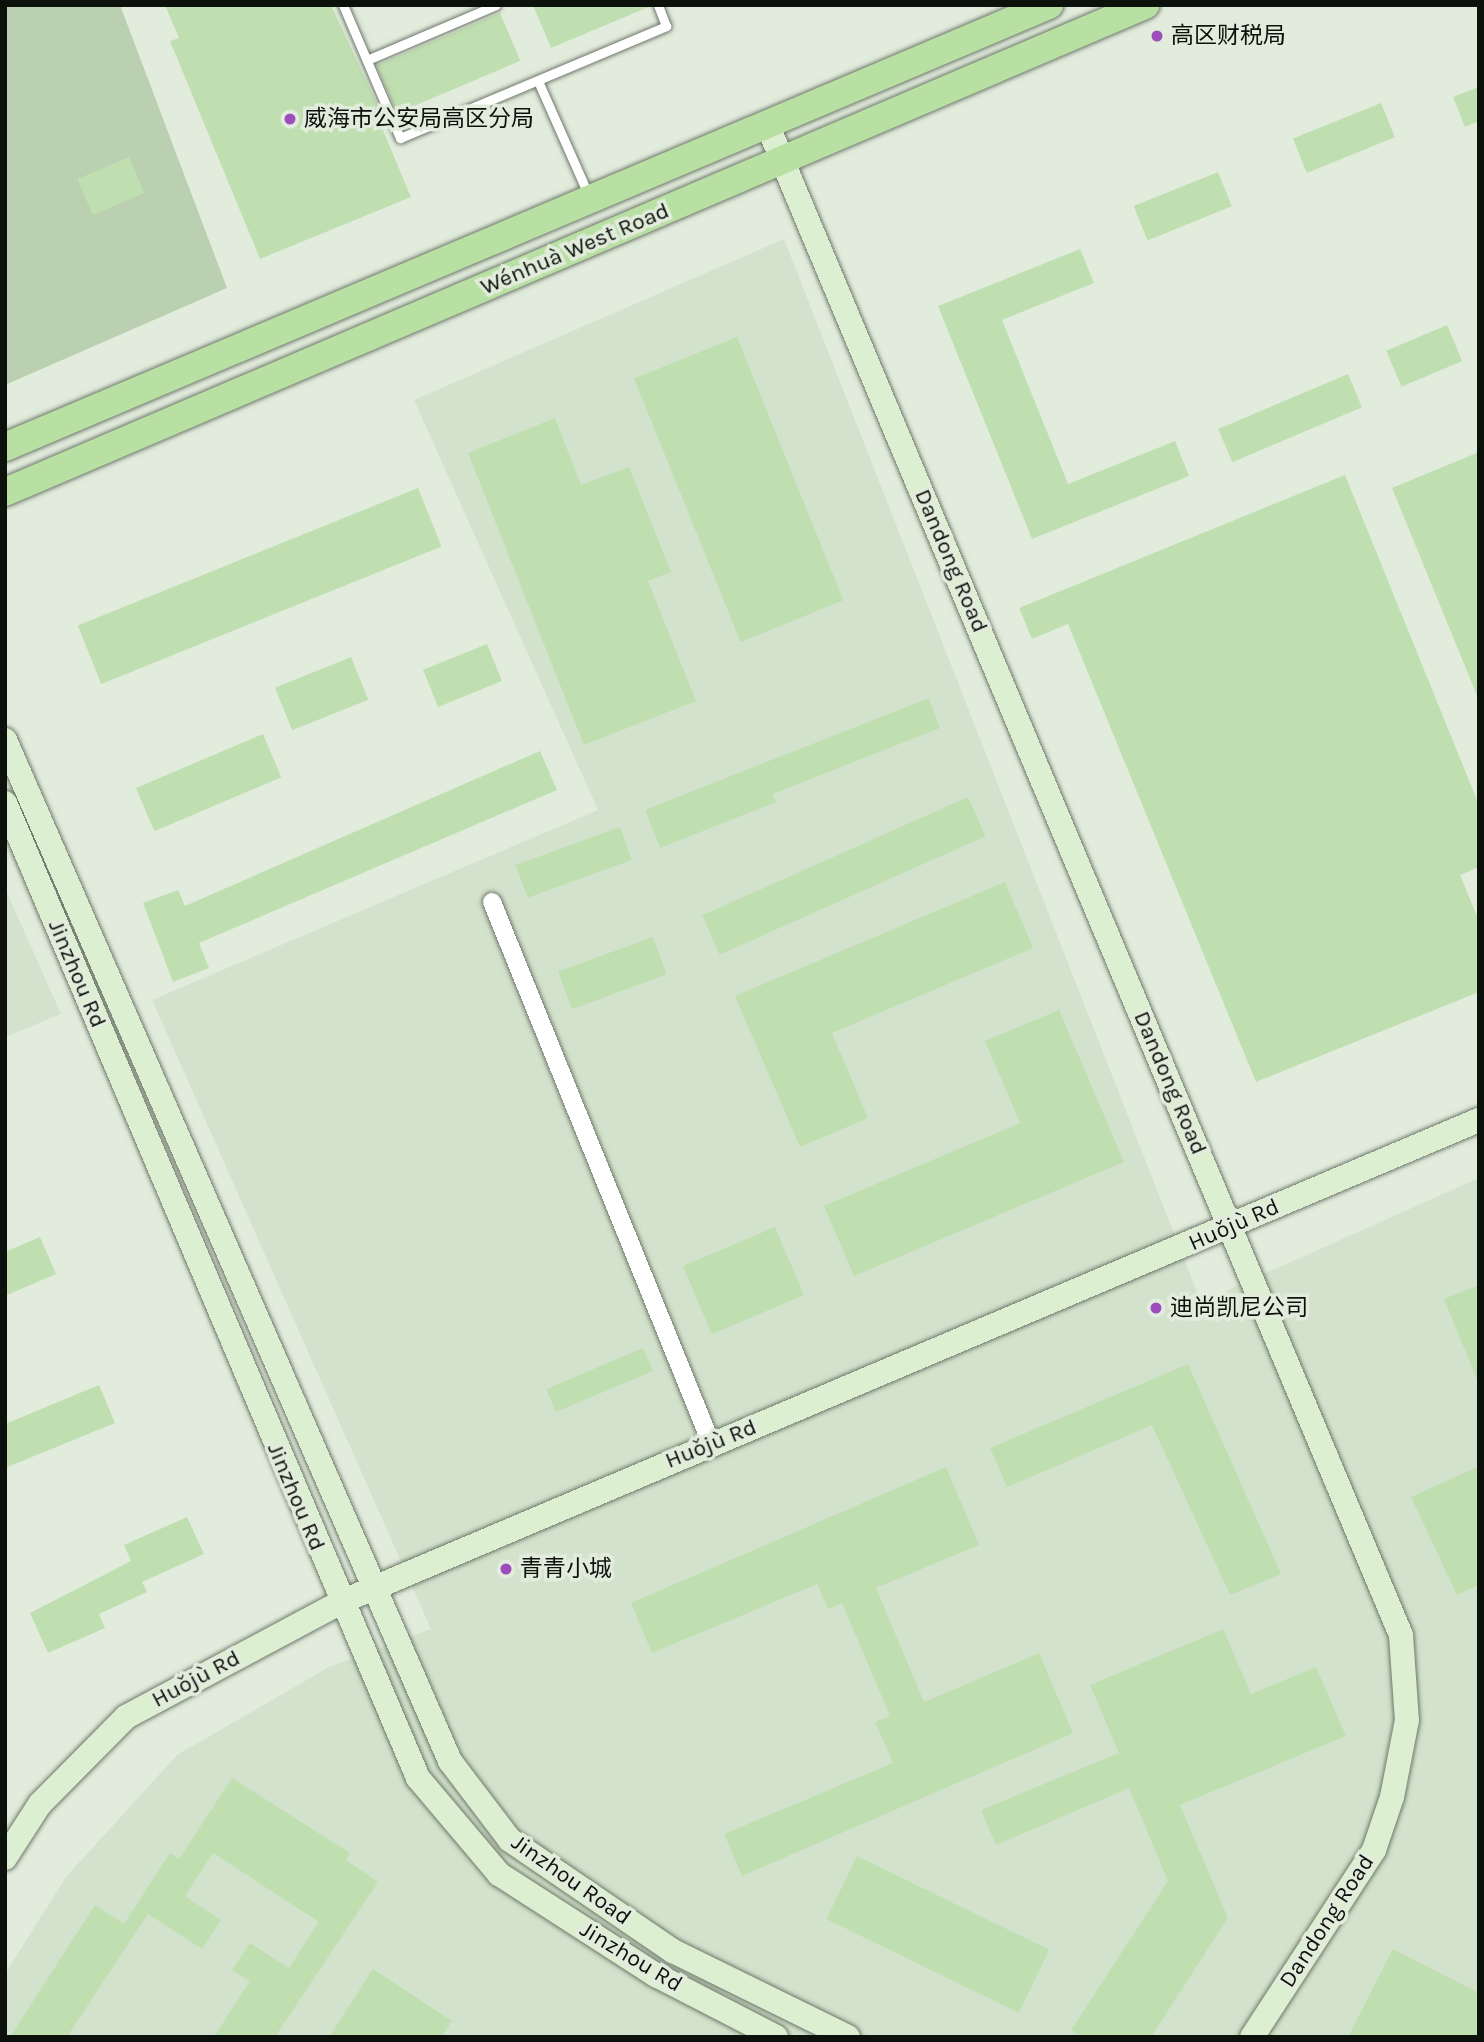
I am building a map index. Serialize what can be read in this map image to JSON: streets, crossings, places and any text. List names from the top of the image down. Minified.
{"streets":{"main road":["Wénhuà West Road","Dandong Road","Jinzhou Rd","Huǒjù Rd","Jinzhou Road"]},"crossings":[["Wénhuà West Road","Dandong Road"],["Dandong Road","Huǒjù Rd"],["Jinzhou Rd","Huǒjù Rd"],["Jinzhou Rd","Jinzhou Road"],["Huǒjù Rd","Jinzhou Road"]],"places":["高区财税局","威海市公安局高区分局","迪尚凯尼公司","青青小城"]}
